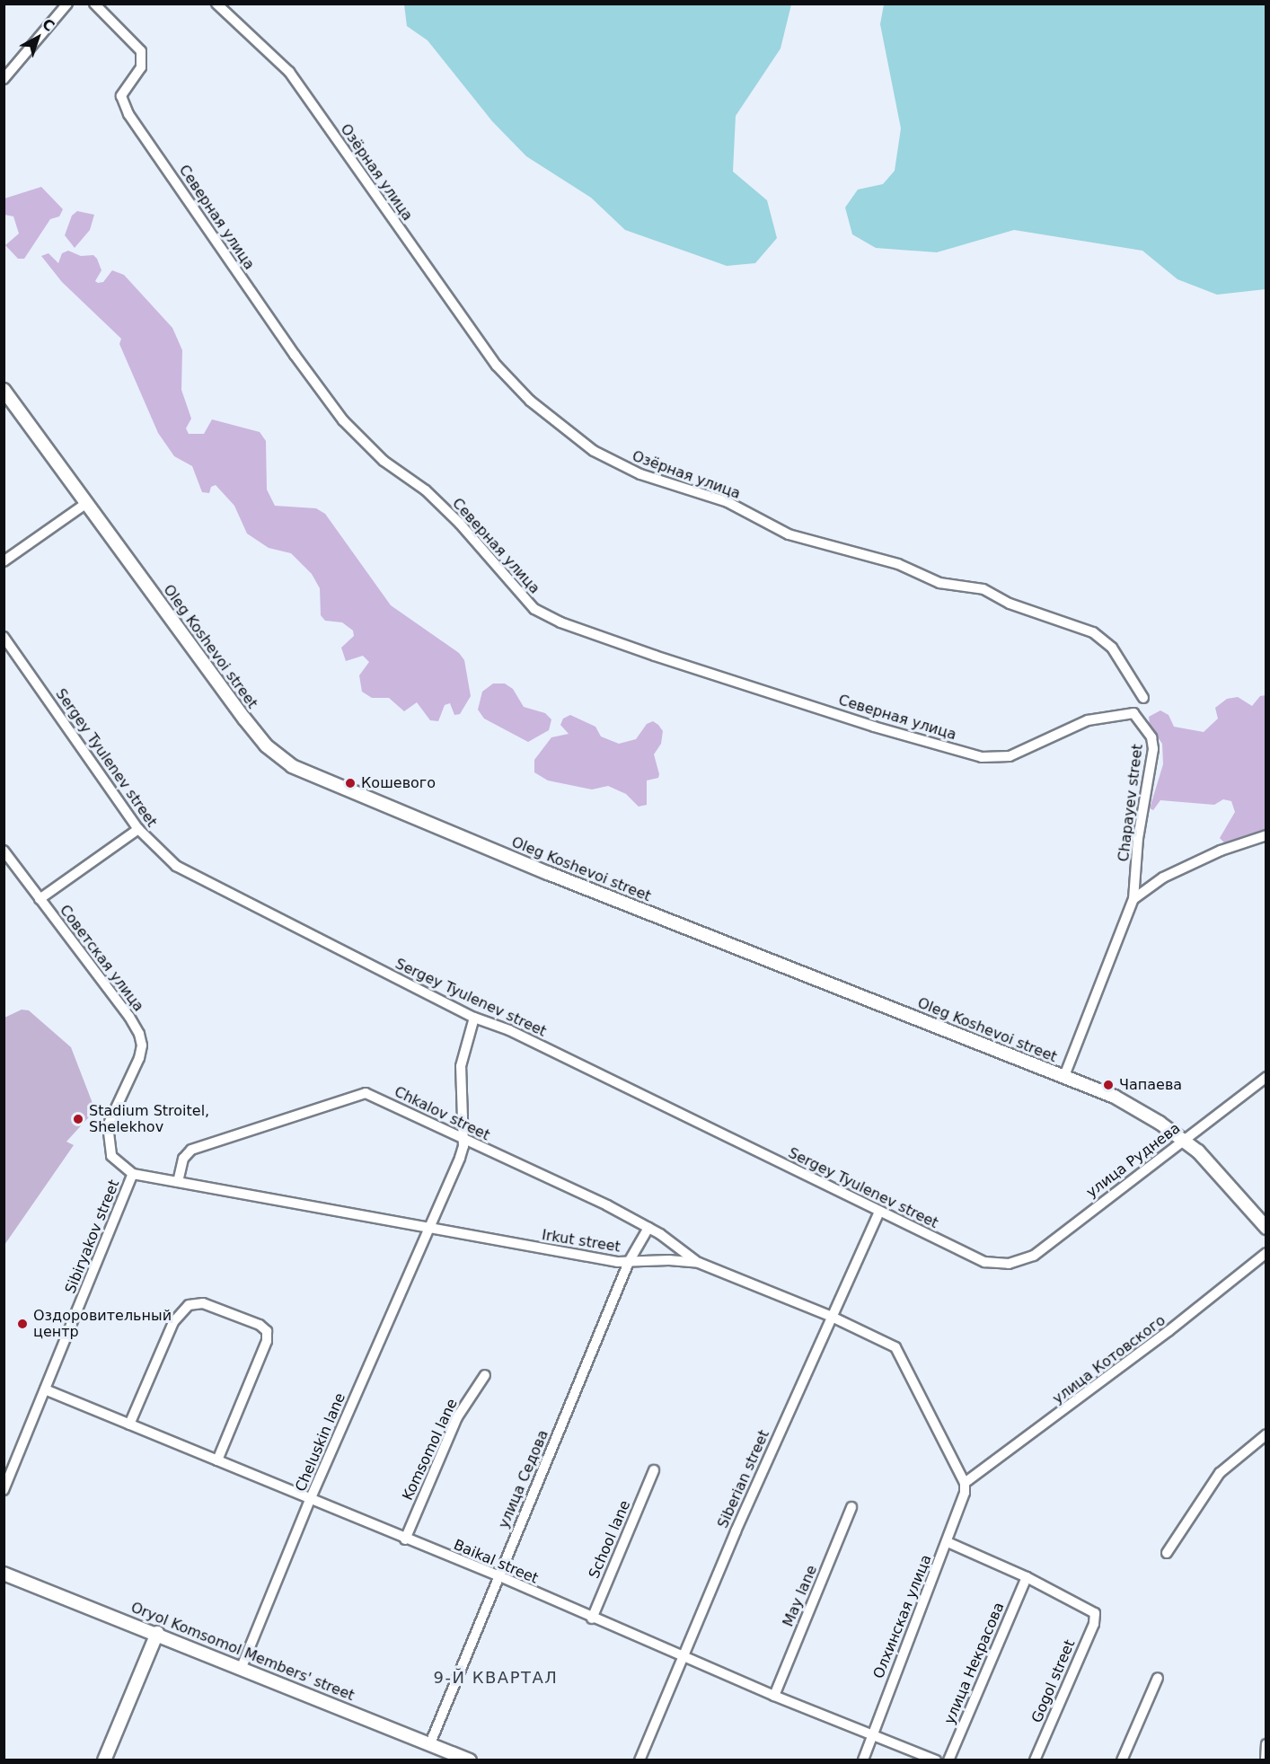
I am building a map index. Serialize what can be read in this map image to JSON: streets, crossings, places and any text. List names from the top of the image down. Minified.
{"streets":{"street":["Озёрная улица","Северная улица","Oleg Koshevoi street","Sergey Tyulenev street","Chapayev street","Советская улица","Chkalov street","улица Руднева","Sibiryakov street","Irkut street","улица Котовского","Cheluskin lane","Komsomol lane","улица Седова","Siberian street","School lane","Baikal street","May lane","Олхинская улица","Oryol Komsomol Members' street","улица Некрасова","Gogol street"]},"crossings":[["Северная улица","Chapayev street"],["Oleg Koshevoi street","Chapayev street"],["Oleg Koshevoi street","улица Руднева"],["Sergey Tyulenev street","улица Руднева"],["Sergey Tyulenev street","Cheluskin lane"],["Sergey Tyulenev street","Siberian street"],["Советская улица","Sibiryakov street"],["Советская улица","Irkut street"],["Chkalov street","Irkut street"],["Chkalov street","Cheluskin lane"],["Chkalov street","улица Седова"],["Sibiryakov street","Irkut street"],["Sibiryakov street","Baikal street"],["Irkut street","улица Котовского"],["Irkut street","Cheluskin lane"],["Irkut street","улица Седова"],["Irkut street","Siberian street"],["Irkut street","Олхинская улица"],["улица Котовского","Олхинская улица"],["Cheluskin lane","Baikal street"],["Cheluskin lane","Oryol Komsomol Members' street"],["Komsomol lane","Baikal street"],["улица Седова","Baikal street"],["улица Седова","Oryol Komsomol Members' street"],["Siberian street","Baikal street"],["School lane","Baikal street"],["Baikal street","May lane"],["Baikal street","Олхинская улица"],["улица Некрасова","Gogol street"]],"districts":["9-Й КВАРТАЛ"],"places":["Кошевого","Чапаева","Stadium Stroitel, Shelekhov","Оздоровительный центр"],"north":"top right"}
